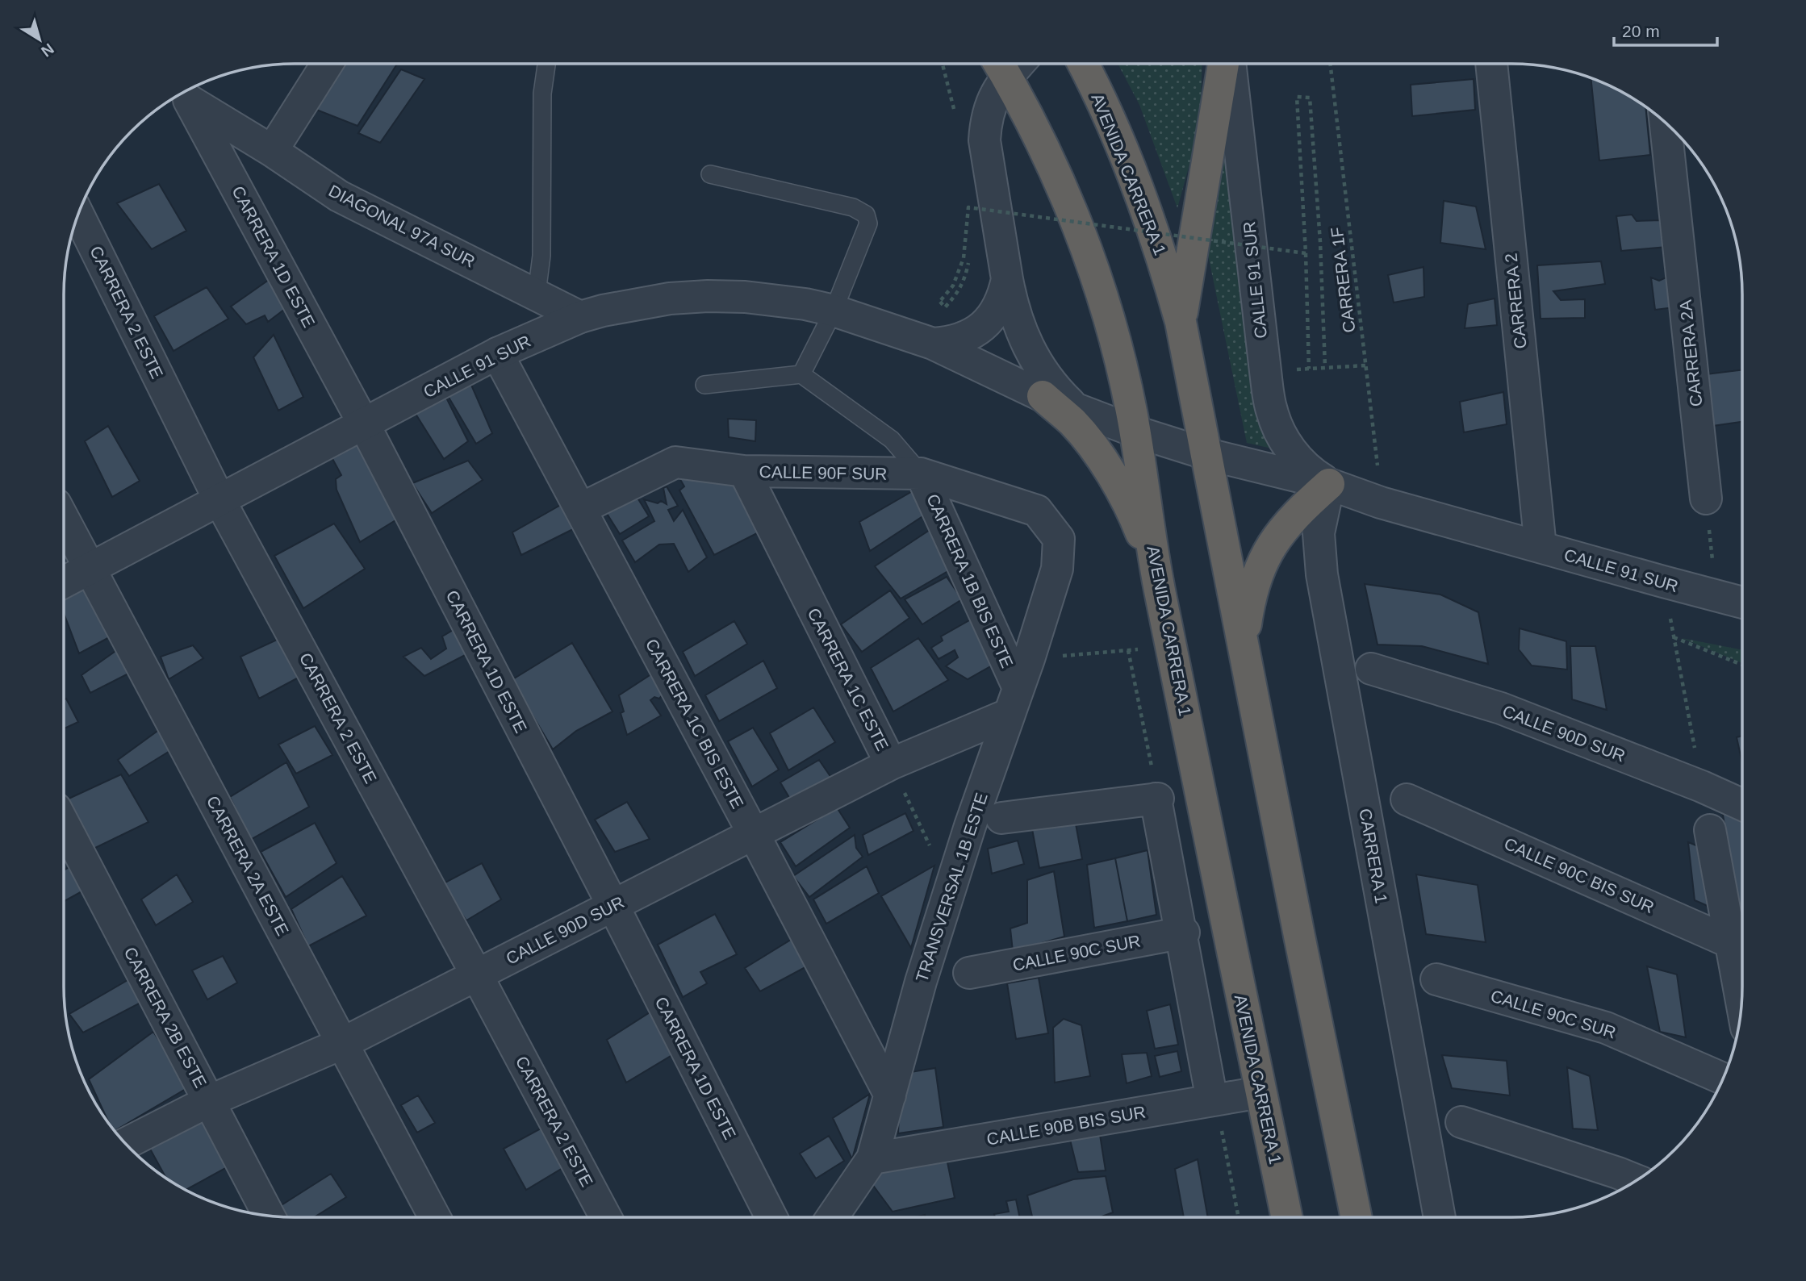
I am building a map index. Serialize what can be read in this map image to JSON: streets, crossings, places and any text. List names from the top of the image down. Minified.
{"streets":{"highway":["AVENIDA CARRERA 1"],"street":["DIAGONAL 97A SUR","CARRERA 1D ESTE","CALLE 91 SUR","CARRERA 2","CARRERA 2 ESTE","CARRERA 2A","CALLE 90F SUR","CARRERA 1B BIS ESTE","CARRERA 1C ESTE","CARRERA 1C BIS ESTE","CALLE 90D SUR","CARRERA 1","CARRERA 2A ESTE","CALLE 90C BIS SUR","TRANSVERSAL 1B ESTE","CALLE 90C SUR","CARRERA 2B ESTE","CALLE 90B BIS SUR"],"path":["CARRERA 1F"]},"crossings":[["AVENIDA CARRERA 1","CALLE 91 SUR"],["AVENIDA CARRERA 1","CALLE 90B BIS SUR"],["DIAGONAL 97A SUR","CARRERA 1D ESTE"],["DIAGONAL 97A SUR","CALLE 91 SUR"],["CARRERA 1D ESTE","CALLE 91 SUR"],["CARRERA 1D ESTE","CALLE 90D SUR"],["CALLE 91 SUR","CARRERA 1F"],["CALLE 91 SUR","CARRERA 2"],["CALLE 91 SUR","CARRERA 2 ESTE"],["CALLE 91 SUR","CARRERA 1C BIS ESTE"],["CALLE 91 SUR","CARRERA 1"],["CALLE 91 SUR","CARRERA 2A ESTE"],["CARRERA 2 ESTE","CALLE 90D SUR"],["CALLE 90F SUR","CARRERA 1B BIS ESTE"],["CALLE 90F SUR","CARRERA 1C ESTE"],["CALLE 90F SUR","CARRERA 1C BIS ESTE"],["CALLE 90F SUR","TRANSVERSAL 1B ESTE"],["CARRERA 1B BIS ESTE","CALLE 90D SUR"],["CARRERA 1B BIS ESTE","TRANSVERSAL 1B ESTE"],["CARRERA 1C ESTE","CALLE 90D SUR"],["CARRERA 1C ESTE","TRANSVERSAL 1B ESTE"],["CARRERA 1C BIS ESTE","CALLE 90D SUR"],["CARRERA 1C BIS ESTE","TRANSVERSAL 1B ESTE"],["CALLE 90D SUR","CARRERA 2A ESTE"],["CALLE 90D SUR","TRANSVERSAL 1B ESTE"],["CALLE 90D SUR","CARRERA 2B ESTE"],["TRANSVERSAL 1B ESTE","CALLE 90B BIS SUR"]],"scale_bar":"20 m","north":"bottom right"}
